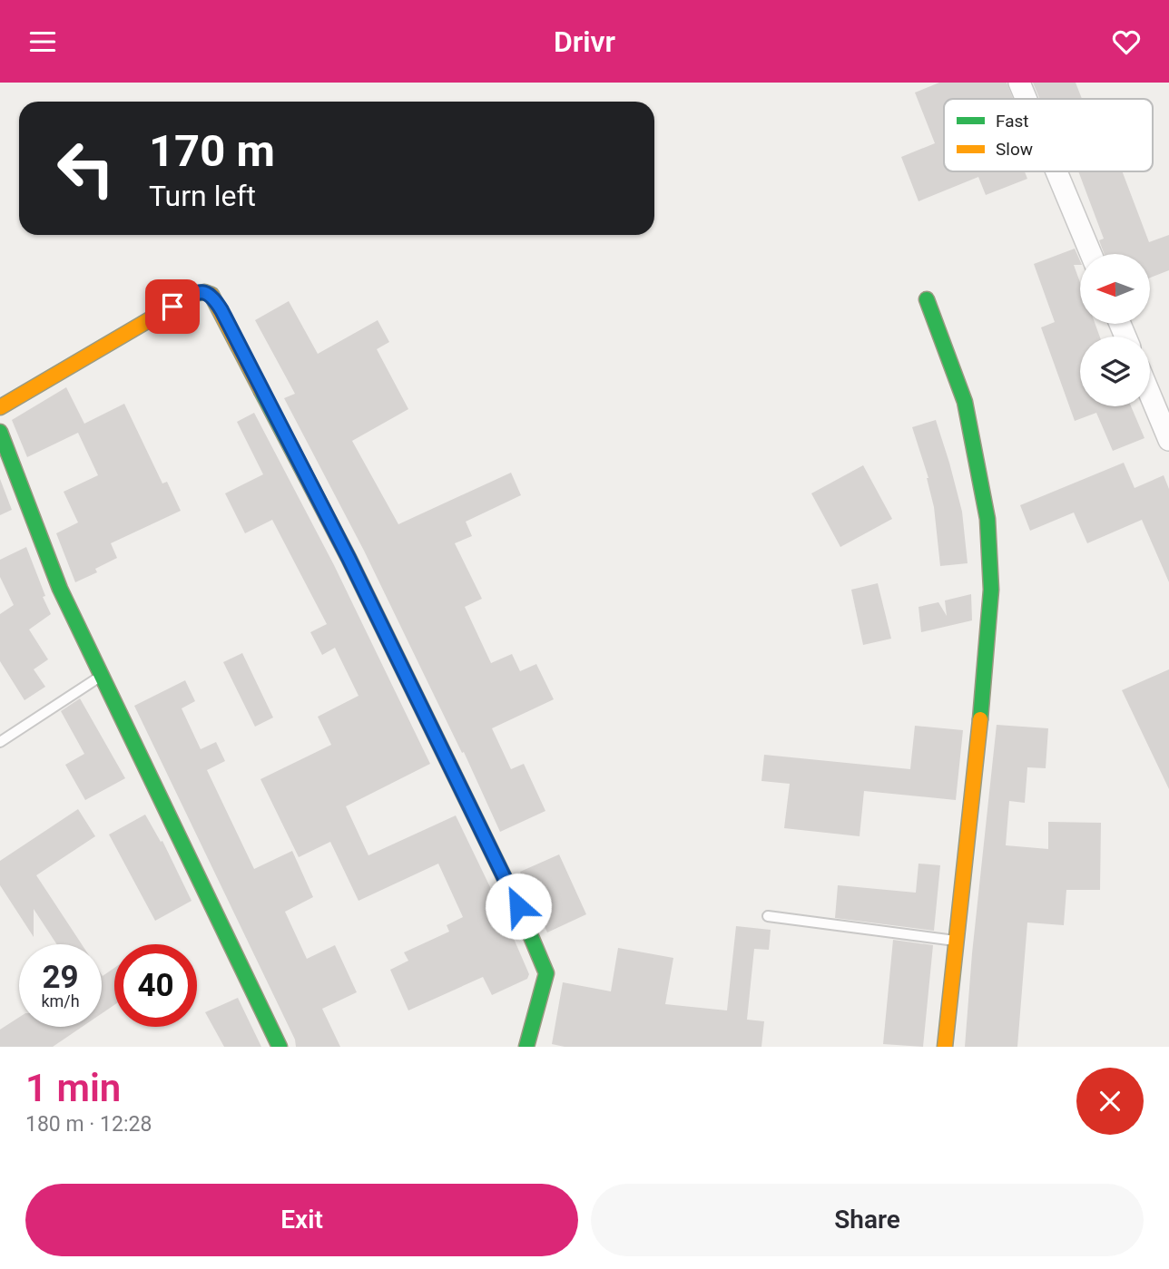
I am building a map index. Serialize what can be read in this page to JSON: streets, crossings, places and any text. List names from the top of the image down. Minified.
{"legend":["Fast","Slow"],"north":"left","page":{"header":"Drivr","turn":["170 m","Turn left"],"speed":"29 km/h","limit":"40","heading":["1 min","180 m · 12:28"],"buttons":["Exit","Share"]}}
